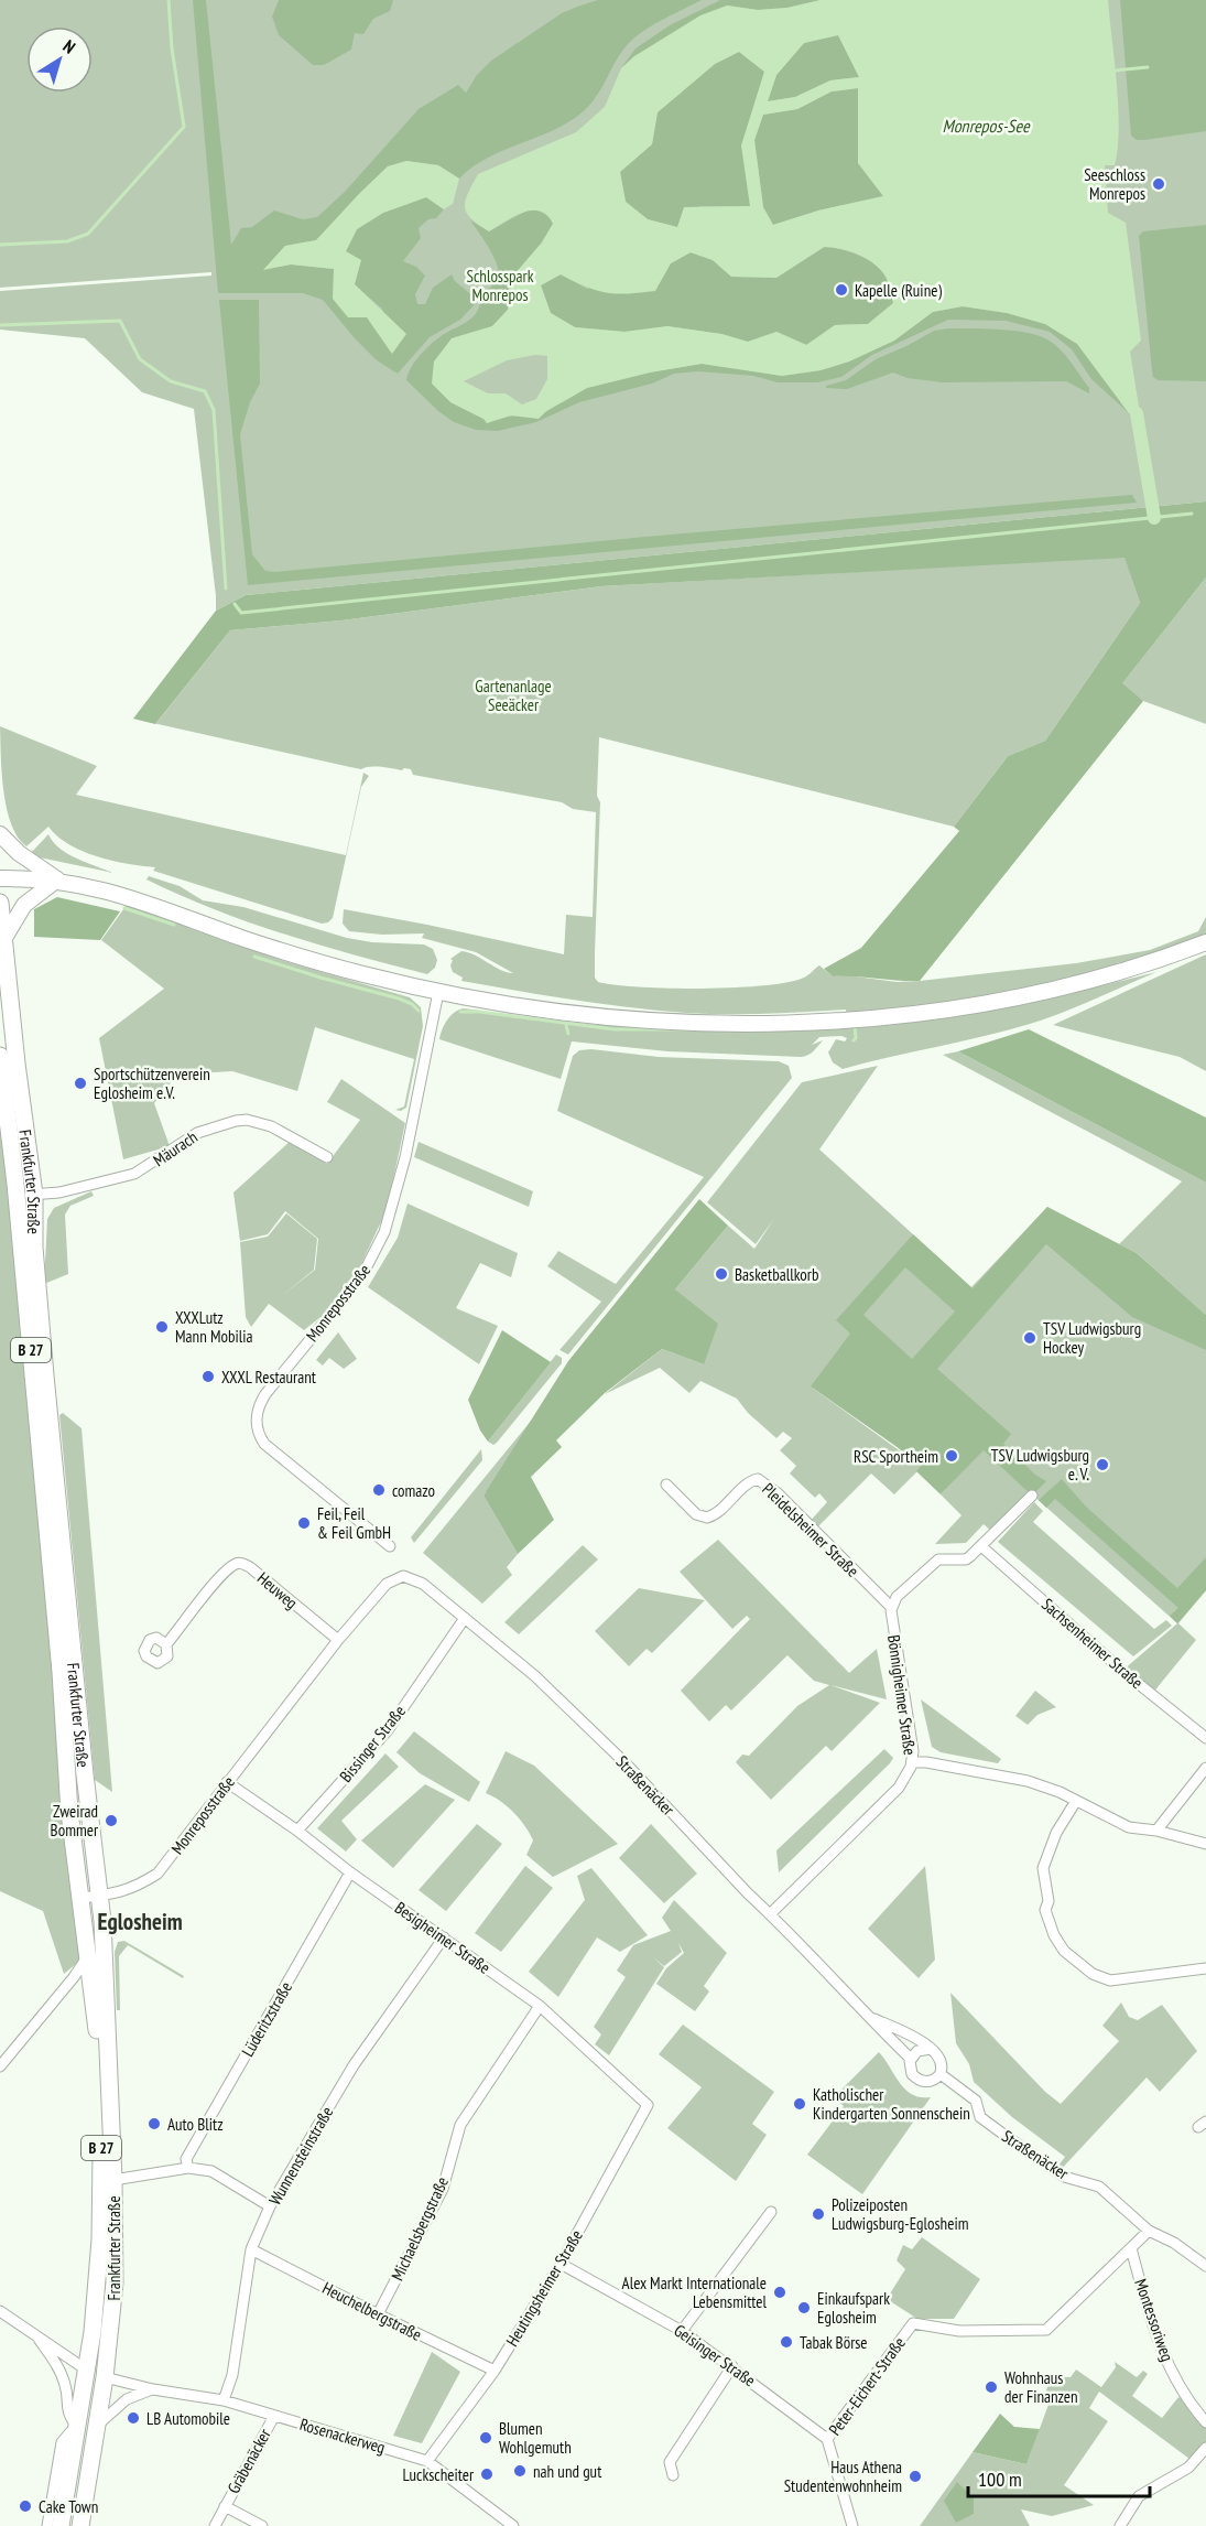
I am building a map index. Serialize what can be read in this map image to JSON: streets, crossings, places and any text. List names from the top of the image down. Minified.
{"streets":{"main road":["Frankfurter Straße","B 27"],"street":["Mäurach","Monreposstraße","Pleidelsheimer Straße","Heuweg","Sachsenheimer Straße","Bönnigheimer Straße","Bissinger Straße","Straßenäcker","Besigheimer Straße","Lüderitzstraße","Wunnensteinstraße","Michaelsbergstraße","Heutingsheimer Straße","Heuchelbergstraße","Montessoriweg","Geisinger Straße","Peter-Eichert-Straße","Rosenackerweg","Gräbenäcker"]},"crossings":[["Mäurach","Frankfurter Straße"],["Frankfurter Straße","Monreposstraße"],["Frankfurter Straße","Rosenackerweg"],["Monreposstraße","Heuweg"],["Monreposstraße","Straßenäcker"],["Monreposstraße","Besigheimer Straße"],["Pleidelsheimer Straße","Bönnigheimer Straße"],["Bönnigheimer Straße","Straßenäcker"],["Bissinger Straße","Straßenäcker"],["Bissinger Straße","Besigheimer Straße"],["Straßenäcker","Peter-Eichert-Straße"],["Besigheimer Straße","Lüderitzstraße"],["Besigheimer Straße","Wunnensteinstraße"],["Besigheimer Straße","Michaelsbergstraße"],["Besigheimer Straße","Heutingsheimer Straße"],["Wunnensteinstraße","Heuchelbergstraße"],["Wunnensteinstraße","Rosenackerweg"],["Michaelsbergstraße","Heuchelbergstraße"],["Heutingsheimer Straße","Heuchelbergstraße"],["Heutingsheimer Straße","Geisinger Straße"],["Heutingsheimer Straße","Rosenackerweg"],["Montessoriweg","Peter-Eichert-Straße"],["Geisinger Straße","Peter-Eichert-Straße"],["Rosenackerweg","Gräbenäcker"]],"districts":["Eglosheim"],"water":["Monrepos-See"],"parks":["Schlosspark Monrepos","Gartenanlage Seeäcker"],"places":["Seeschloss Monrepos","Kapelle (Ruine)","Sportschützenverein Eglosheim e.V.","Basketballkorb","XXXLutz Mann Mobilia","TSV Ludwigsburg Hockey","XXXL Restaurant","RSC Sportheim","TSV Ludwigsburg e. V.","comazo","Feil, Feil & Feil GmbH","Zweirad Bommer","Katholischer Kindergarten Sonnenschein","Auto Blitz","Polizeiposten Ludwigsburg-Eglosheim","Alex Markt Internationale Lebensmittel","Einkaufspark Eglosheim","Tabak Börse","Wohnhaus der Finanzen","LB Automobile","Blumen Wohlgemuth","nah und gut","Luckscheiter","Haus Athena Studentenwohnheim","Cake Town"],"scale_bar":"100 m","north":"top right"}
